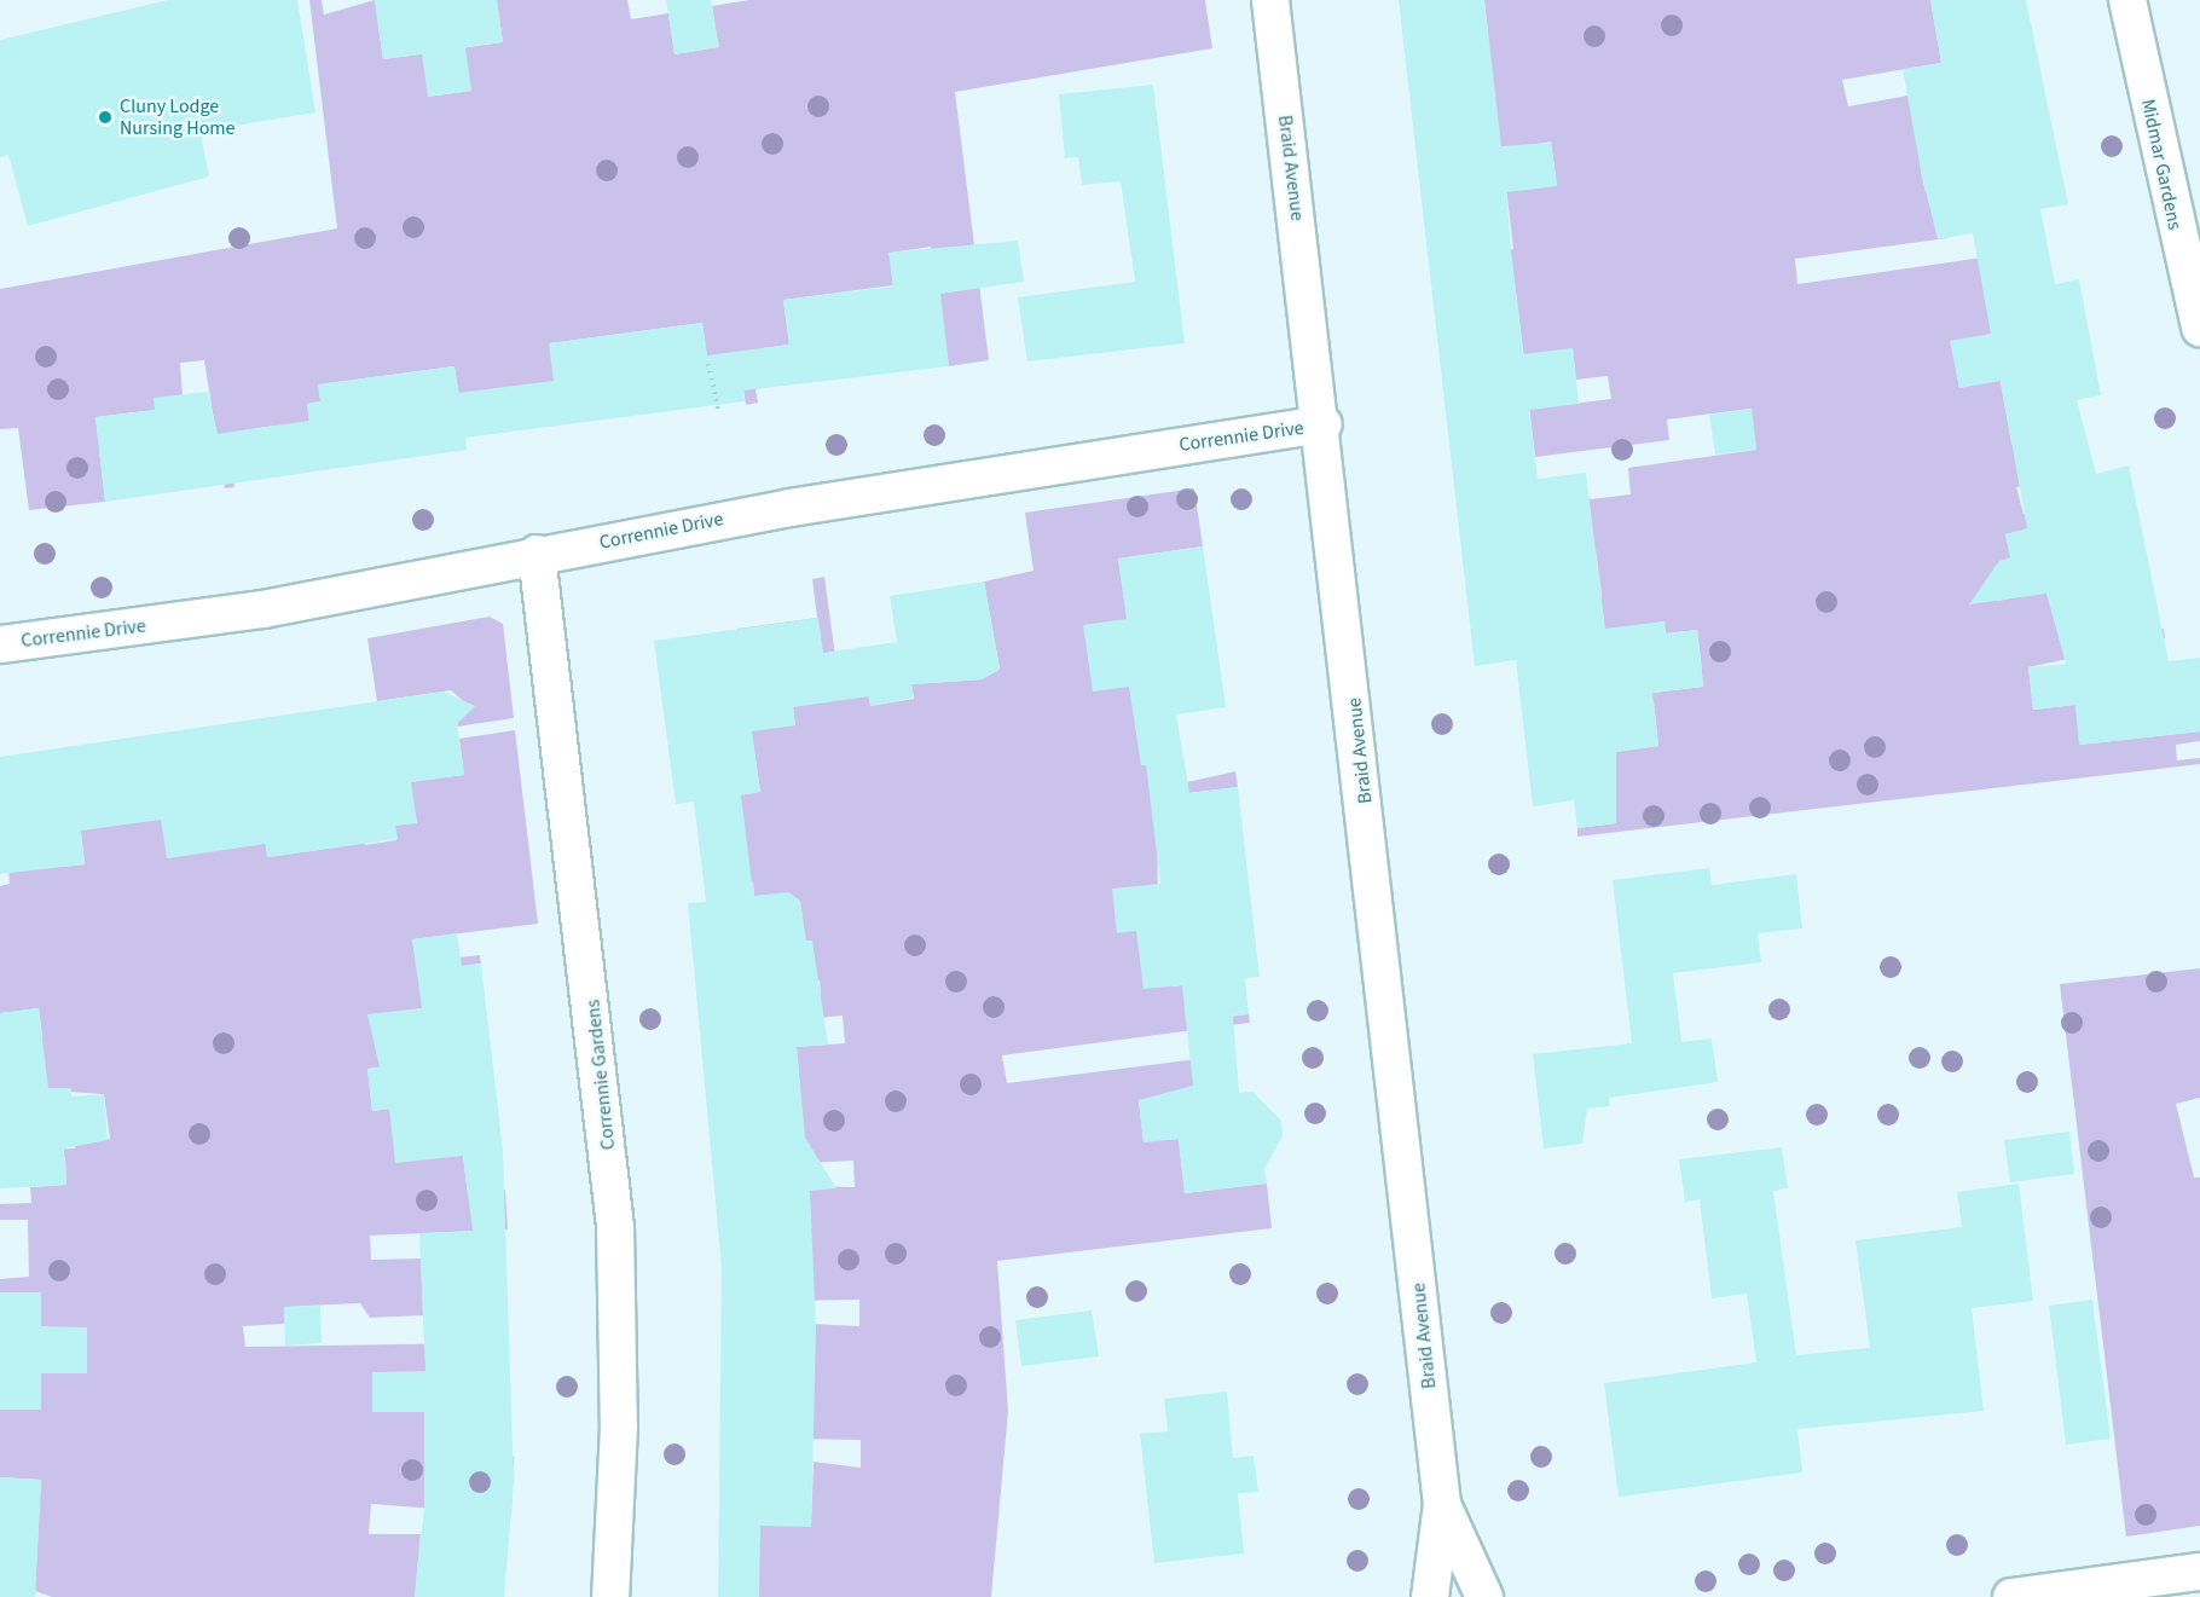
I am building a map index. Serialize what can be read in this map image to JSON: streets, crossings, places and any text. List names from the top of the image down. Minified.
{"streets":{"street":["Midmar Gardens","Braid Avenue","Corrennie Drive","Corrennie Gardens"]},"crossings":[["Braid Avenue","Corrennie Drive"],["Corrennie Drive","Corrennie Gardens"]],"places":["Cluny Lodge Nursing Home"]}
